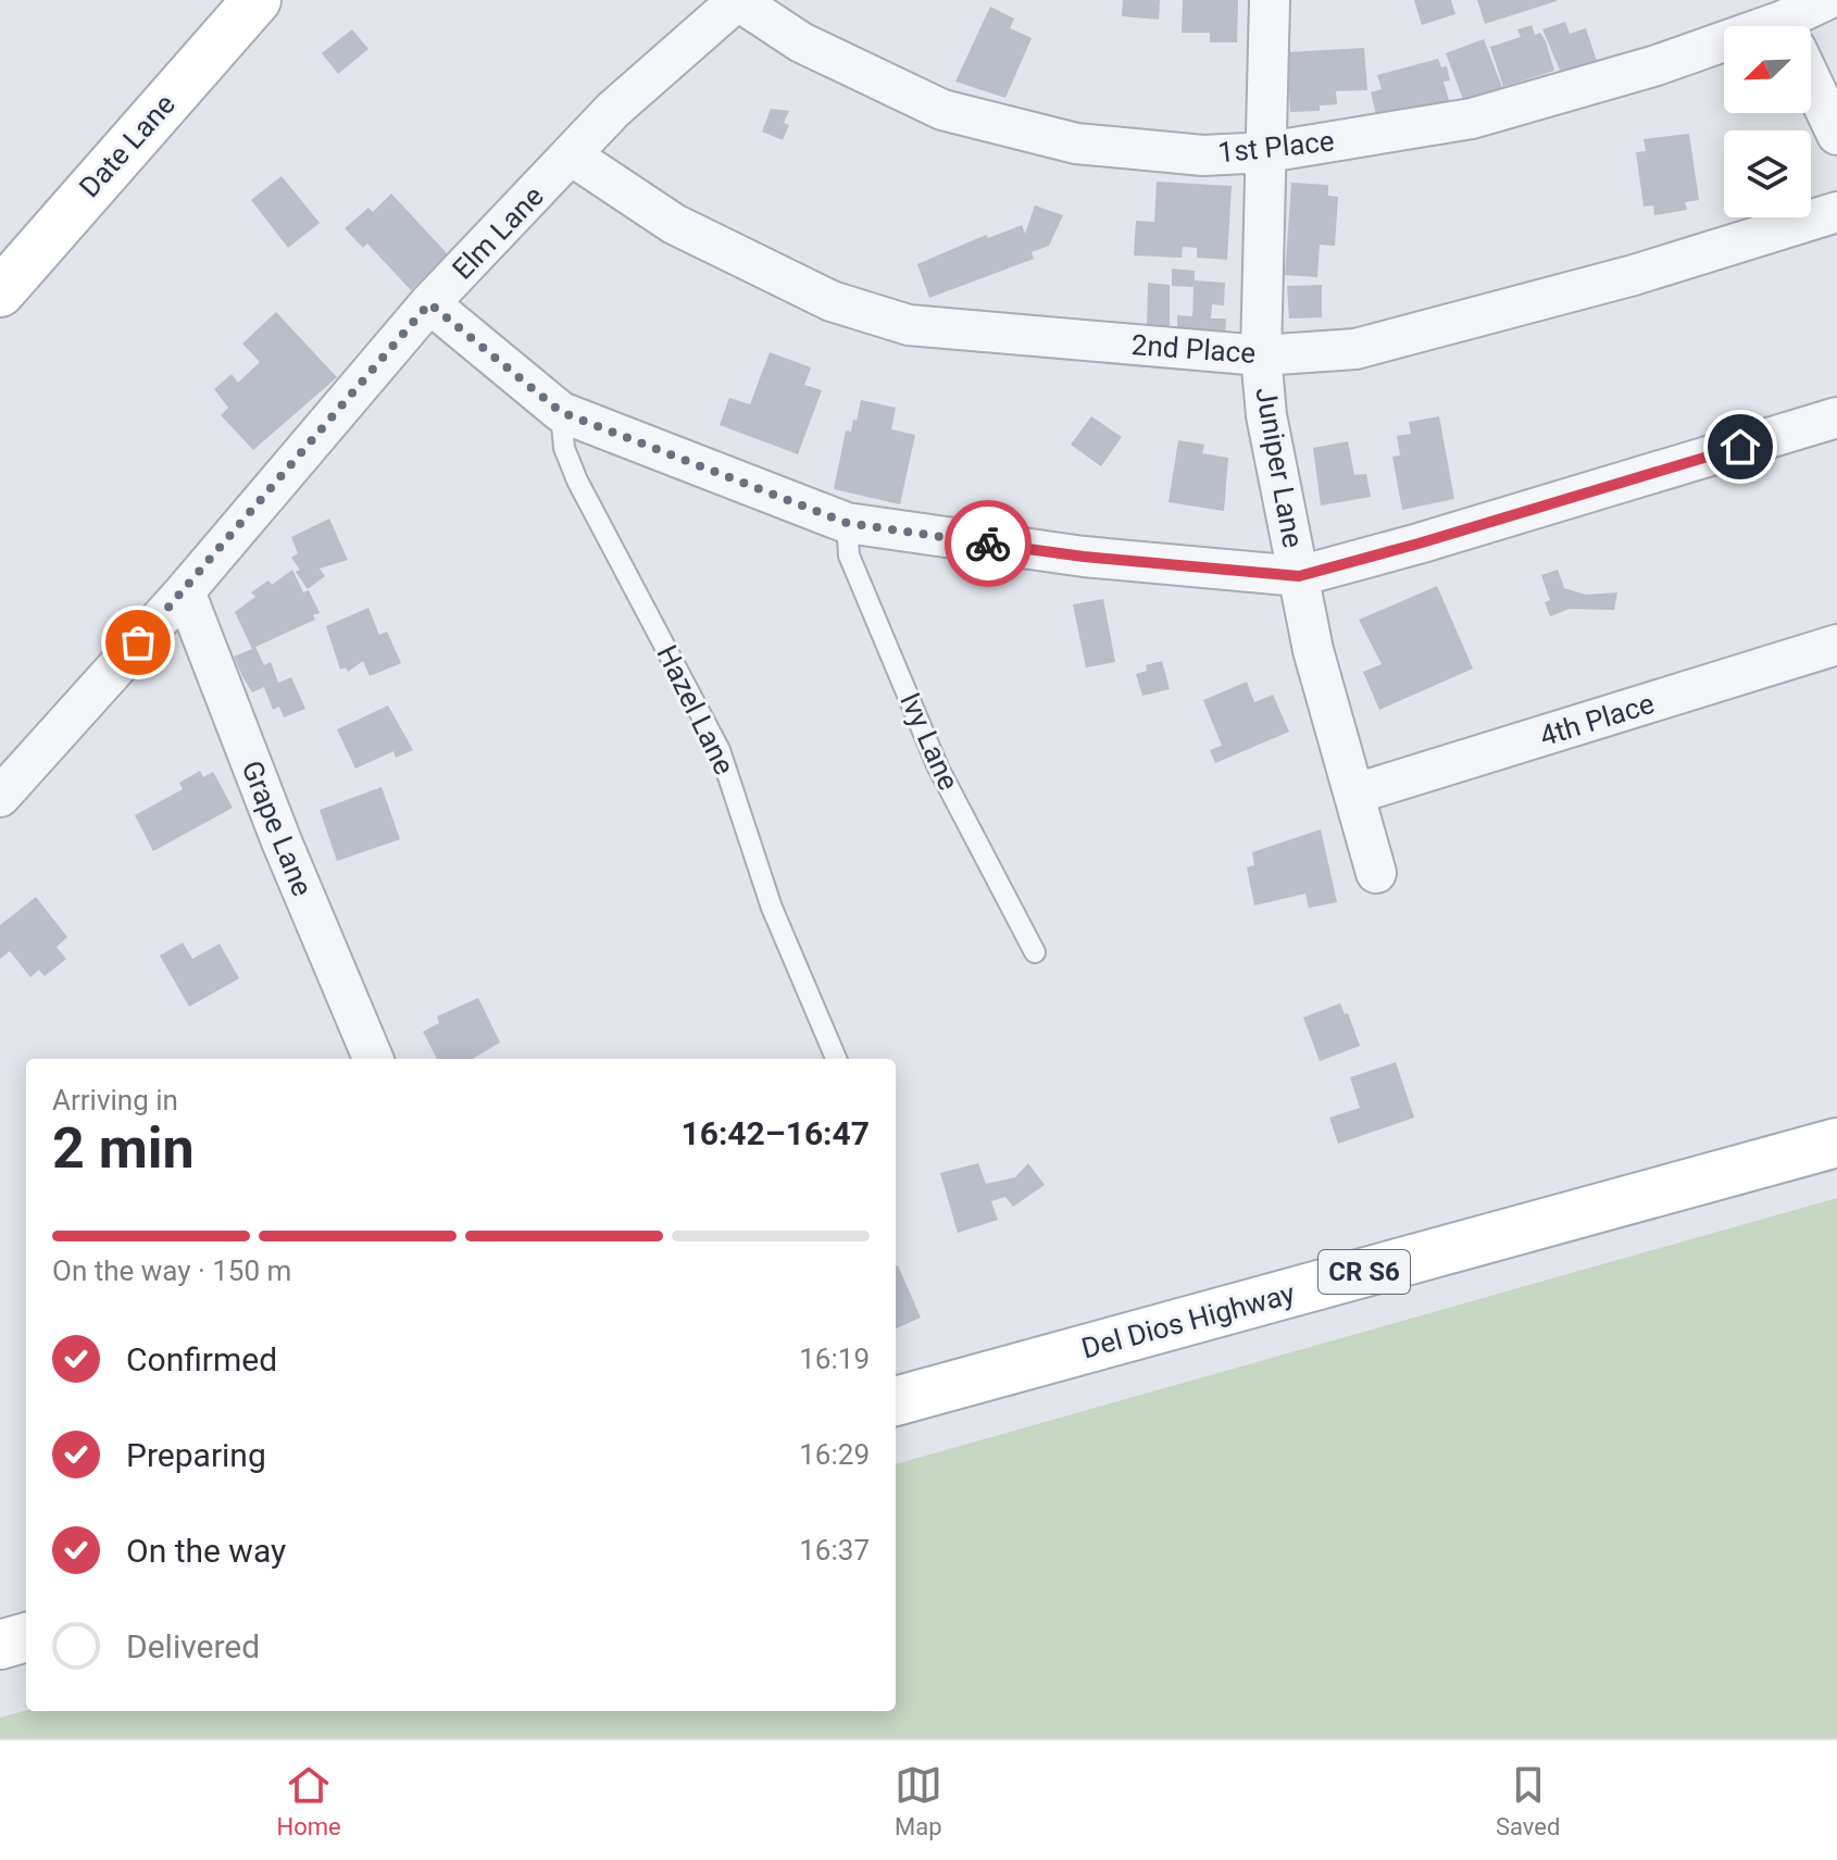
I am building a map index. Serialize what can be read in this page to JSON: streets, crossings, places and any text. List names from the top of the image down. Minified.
{"streets":{"main road":["Date Lane","CR S6","Del Dios Highway"],"street":["1st Place","Elm Lane","2nd Place","Juniper Lane","4th Place","Grape Lane"],"lane":["Hazel Lane","Ivy Lane"]},"crossings":[["1st Place","Elm Lane"],["1st Place","Juniper Lane"],["Elm Lane","2nd Place"],["Elm Lane","Grape Lane"],["2nd Place","Juniper Lane"],["Juniper Lane","4th Place"]],"north":"bottom left","page":{"heading":["2 min","Arriving in","16:42–16:47"],"bar":"On the way · 150 m","list":[["Confirmed","16:19"],["Preparing","16:29"],["On the way","16:37"],"Delivered"],"tabs":["Home","Map","Saved"]}}
